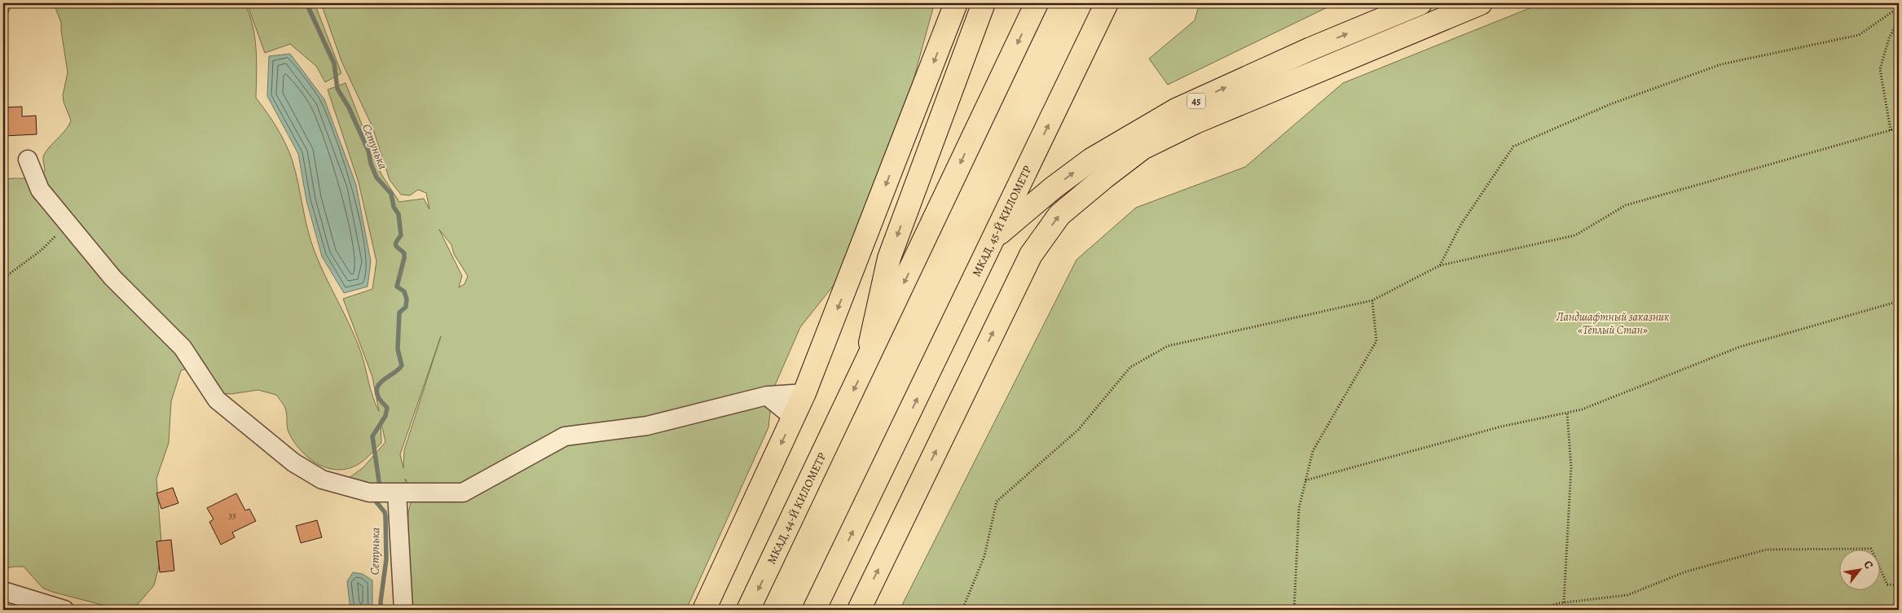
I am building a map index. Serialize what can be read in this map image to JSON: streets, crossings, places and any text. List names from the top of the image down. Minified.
{"streets":{"main road":["45","МКАД, 45-Й КИЛОМЕТР","МКАД, 44-Й КИЛОМЕТР"]},"crossings":[["45","МКАД, 45-Й КИЛОМЕТР"]],"water":["Сетунька"],"parks":["Ландшафтный заказник «Тёплый Стан»"],"house_numbers":["33"],"north":"top right"}
